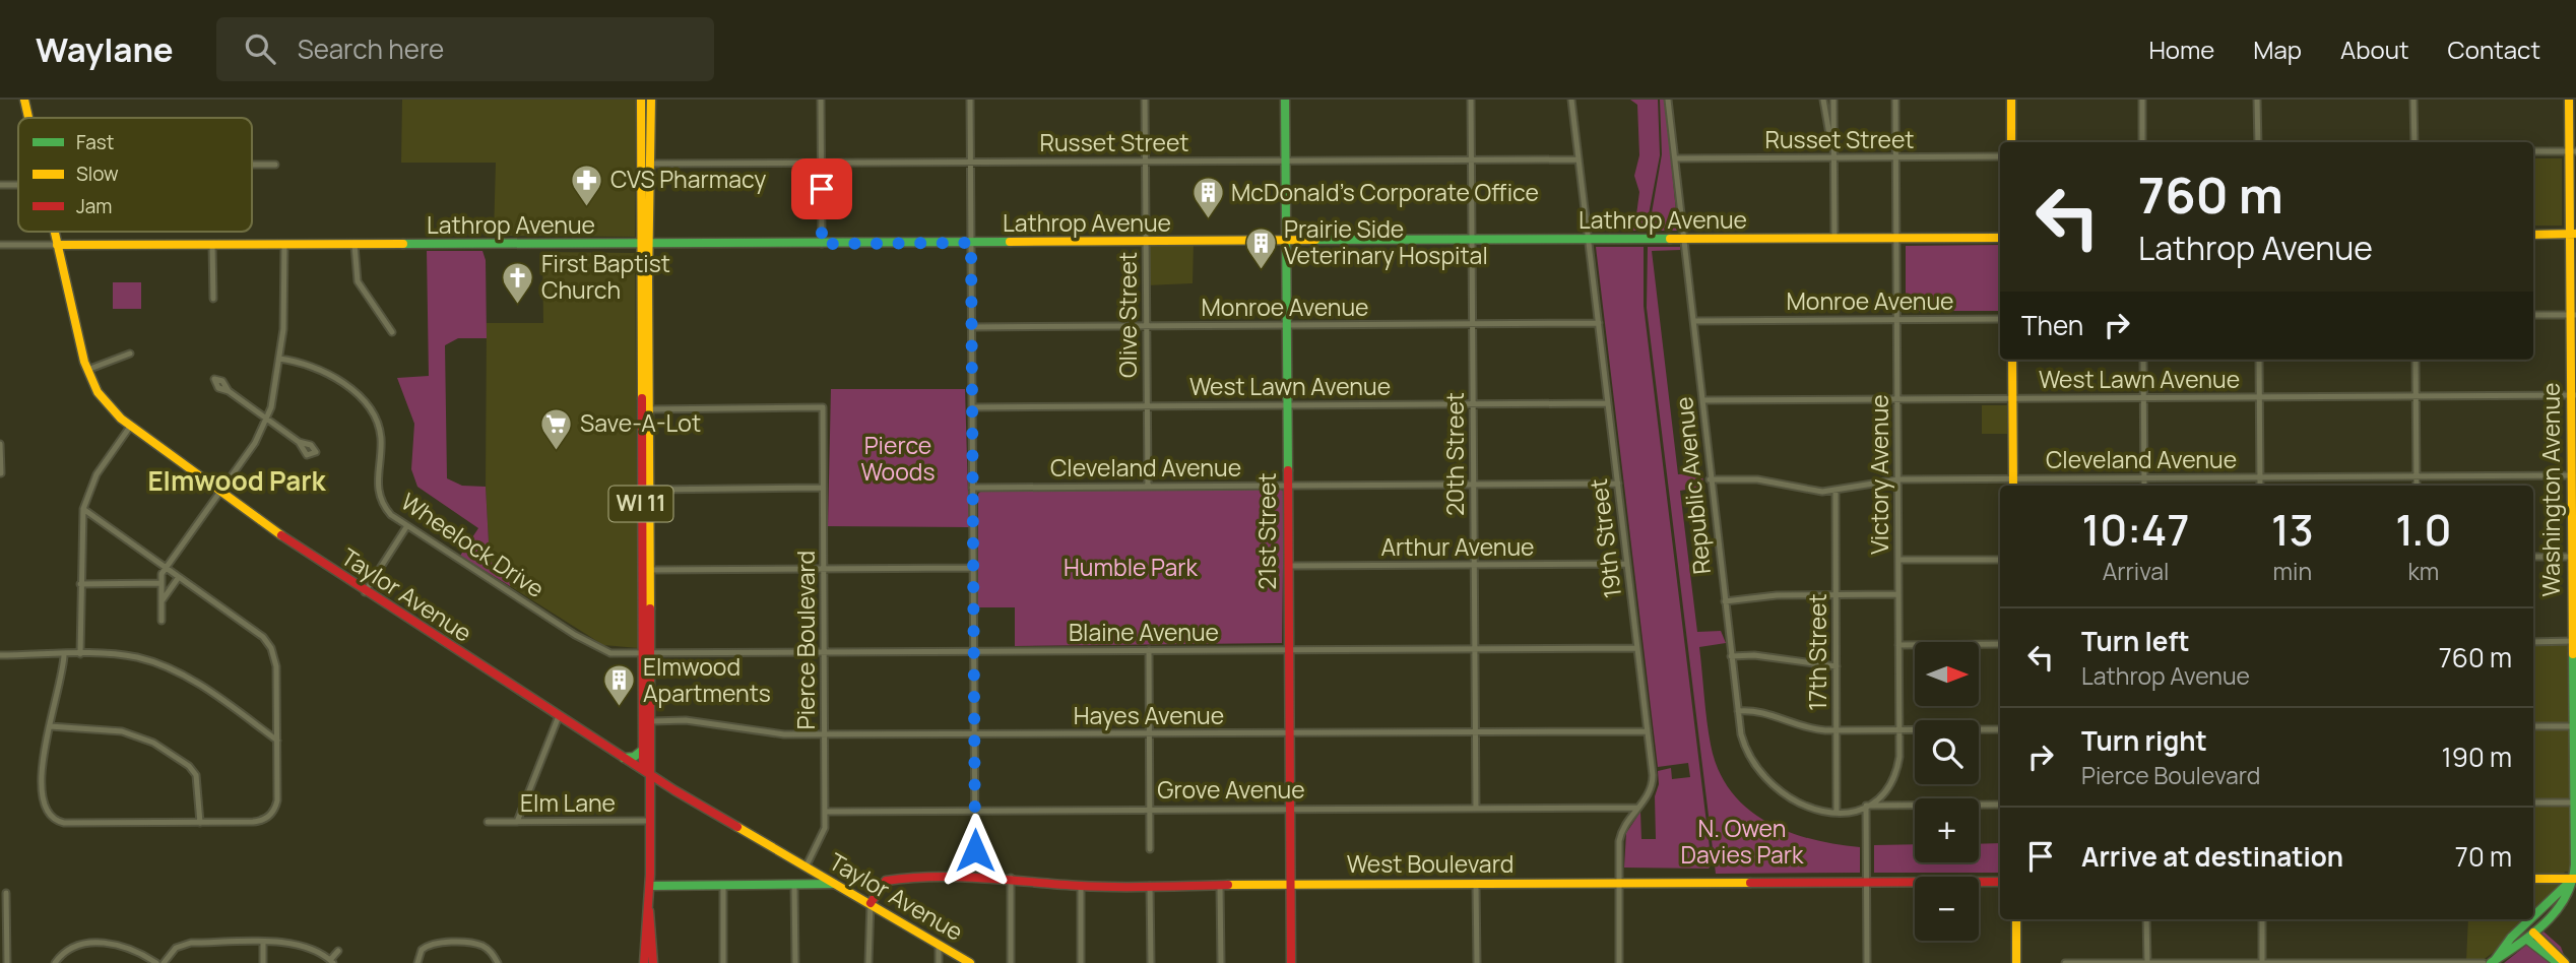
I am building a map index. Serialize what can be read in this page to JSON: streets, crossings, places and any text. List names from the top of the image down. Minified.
{"streets":{"street":["Russet Street","Lathrop Avenue","Monroe Avenue","Olive Street","West Lawn Avenue","20th Street","Cleveland Avenue","Victory Avenue","Republic Avenue","Washington Avenue","WI 11","21st Street","19th Street","Wheelock Drive","Arthur Avenue","Taylor Avenue","Blaine Avenue","Pierce Boulevard","17th Street","Hayes Avenue","Grove Avenue","Elm Lane","West Boulevard"]},"crossings":[["Russet Street","Olive Street"],["Russet Street","20th Street"],["Russet Street","Victory Avenue"],["Russet Street","Republic Avenue"],["Russet Street","WI 11"],["Russet Street","21st Street"],["Russet Street","19th Street"],["Lathrop Avenue","Olive Street"],["Lathrop Avenue","20th Street"],["Lathrop Avenue","Victory Avenue"],["Lathrop Avenue","Republic Avenue"],["Lathrop Avenue","WI 11"],["Lathrop Avenue","21st Street"],["Lathrop Avenue","19th Street"],["Lathrop Avenue","Taylor Avenue"],["Monroe Avenue","Olive Street"],["Monroe Avenue","20th Street"],["Monroe Avenue","Victory Avenue"],["Monroe Avenue","Republic Avenue"],["Monroe Avenue","21st Street"],["Monroe Avenue","19th Street"],["Olive Street","West Lawn Avenue"],["Olive Street","Cleveland Avenue"],["West Lawn Avenue","20th Street"],["West Lawn Avenue","Victory Avenue"],["West Lawn Avenue","Republic Avenue"],["West Lawn Avenue","Washington Avenue"],["West Lawn Avenue","21st Street"],["West Lawn Avenue","19th Street"],["20th Street","Cleveland Avenue"],["20th Street","Arthur Avenue"],["20th Street","Blaine Avenue"],["20th Street","Hayes Avenue"],["20th Street","Grove Avenue"],["Cleveland Avenue","Victory Avenue"],["Cleveland Avenue","Republic Avenue"],["Cleveland Avenue","Washington Avenue"],["Cleveland Avenue","21st Street"],["Cleveland Avenue","19th Street"],["Cleveland Avenue","17th Street"],["Republic Avenue","17th Street"],["WI 11","Wheelock Drive"],["WI 11","Taylor Avenue"],["WI 11","Blaine Avenue"],["WI 11","Pierce Boulevard"],["WI 11","Hayes Avenue"],["WI 11","Elm Lane"],["21st Street","Arthur Avenue"],["21st Street","Blaine Avenue"],["21st Street","Hayes Avenue"],["21st Street","Grove Avenue"],["21st Street","West Boulevard"],["19th Street","Arthur Avenue"],["19th Street","Blaine Avenue"],["19th Street","Hayes Avenue"],["19th Street","Grove Avenue"],["19th Street","West Boulevard"],["Wheelock Drive","Blaine Avenue"],["Taylor Avenue","Pierce Boulevard"],["Taylor Avenue","West Boulevard"],["Blaine Avenue","Pierce Boulevard"],["Pierce Boulevard","Hayes Avenue"],["Pierce Boulevard","Grove Avenue"]],"districts":["Elmwood Park"],"parks":["Pierce Woods","Humble Park","N. Owen Davies Park"],"places":{"pharmacy":["CVS Pharmacy"],"building":["McDonald's Corporate Office","Prairie Side Veterinary Hospital","Elmwood Apartments"],"church":["First Baptist Church"],"supermarket":["Save-A-Lot"]},"legend":["Fast","Slow","Jam"],"north":"right","page":{"header":"Waylane","search":"Search here","nav":["Home","Map","About","Contact"],"turn":["760 m","Lathrop Avenue"],"then":"Then","eta":["10:47","Arrival","13","min","1.0","km"],"list":[{"name":"Turn left","note":"Lathrop Avenue","value":"760 m"},{"name":"Turn right","note":"Pierce Boulevard","value":"190 m"},{"name":"Arrive at destination","value":"70 m"}],"map_buttons":["+","−"]}}
